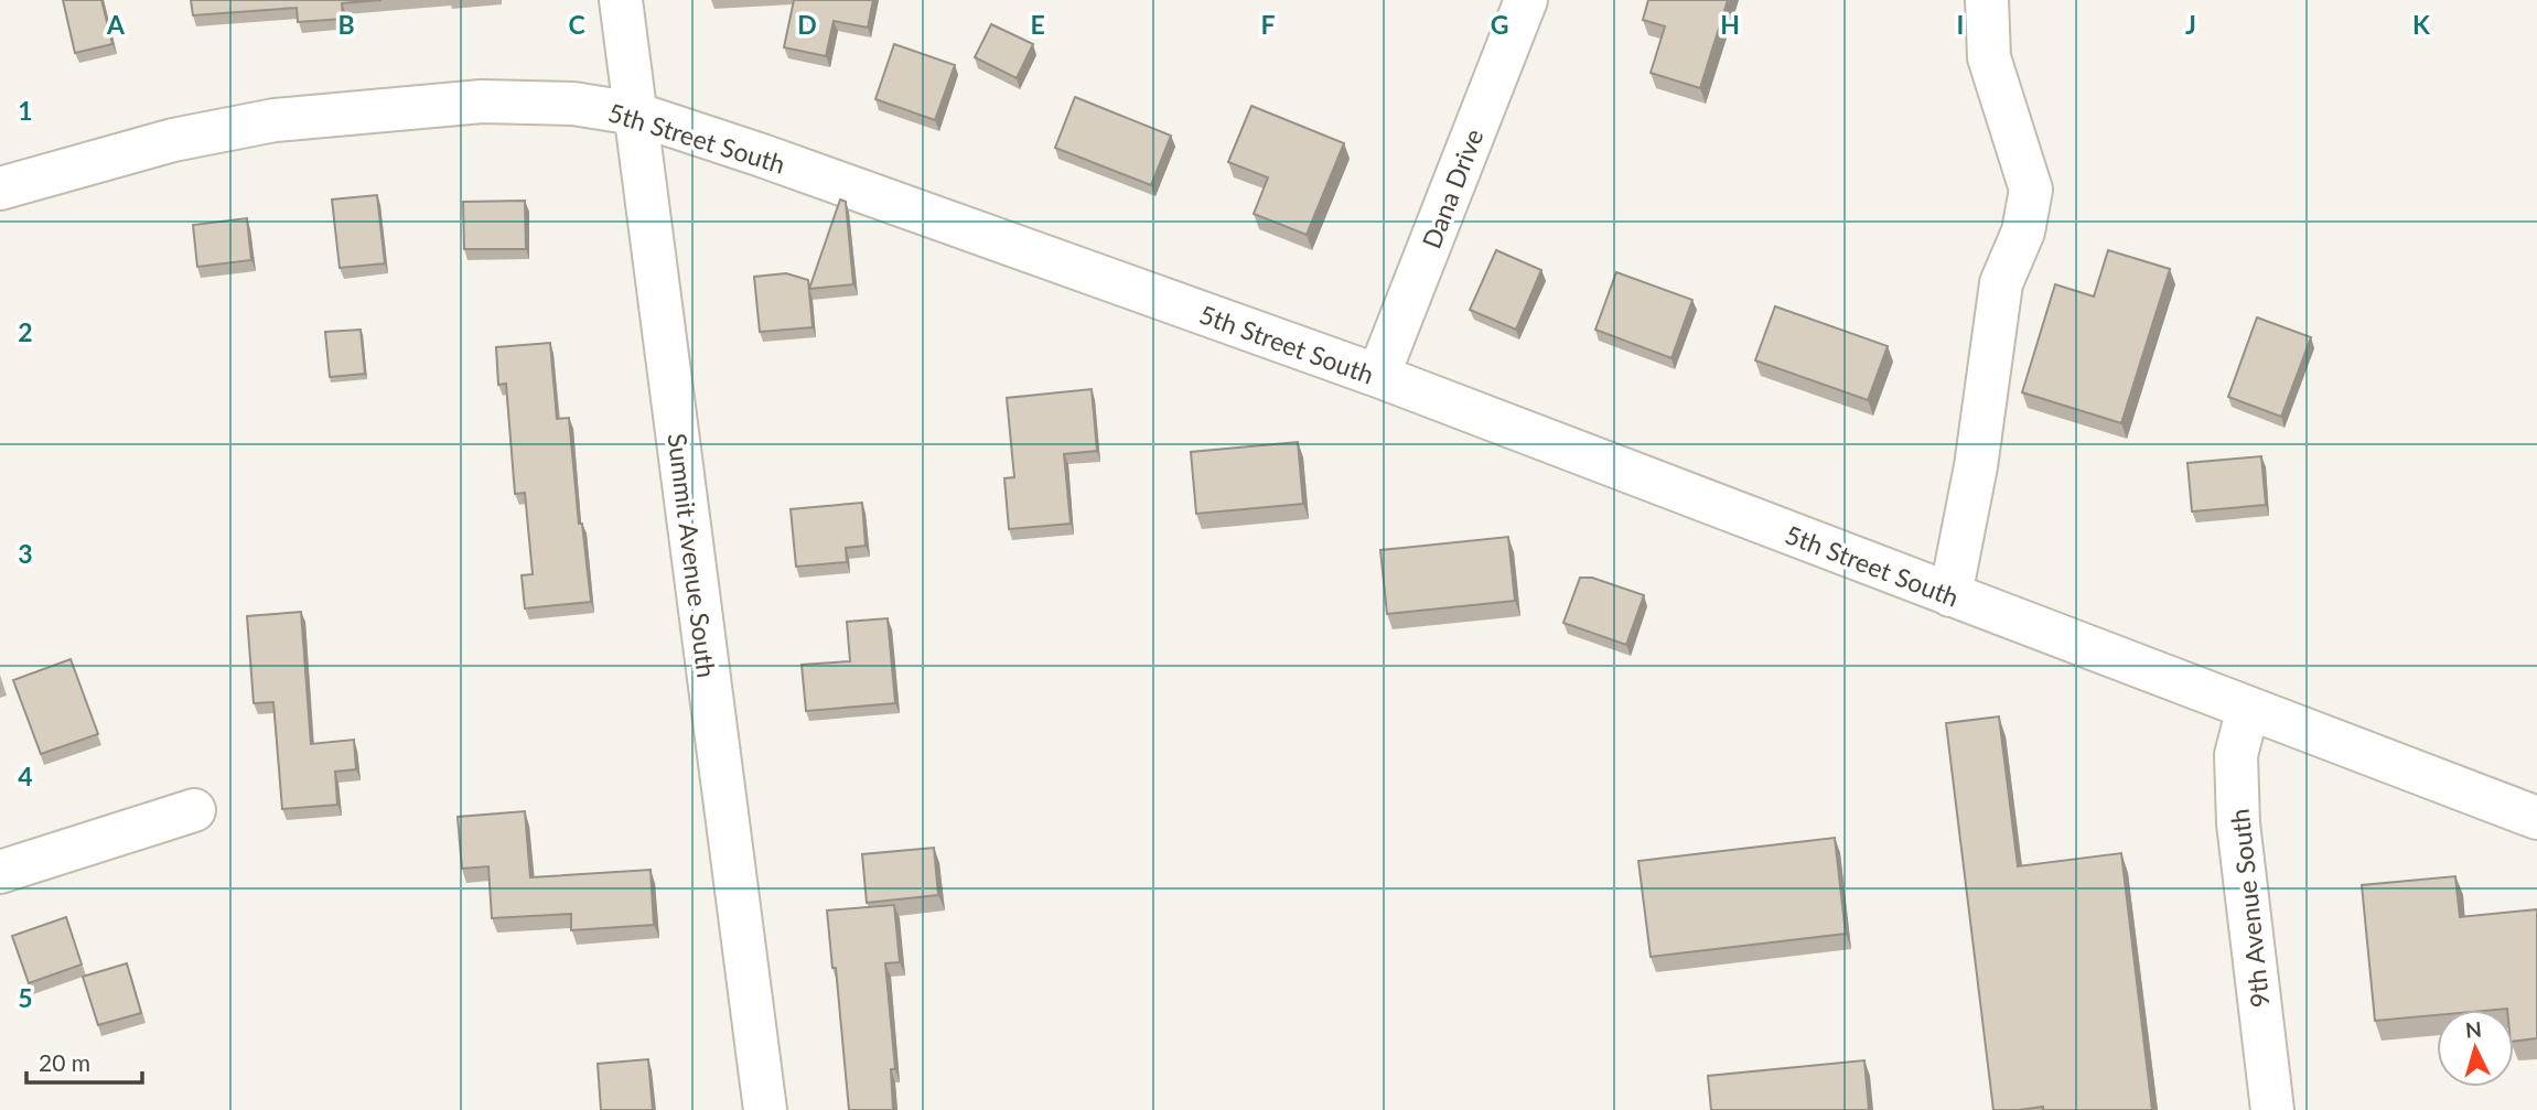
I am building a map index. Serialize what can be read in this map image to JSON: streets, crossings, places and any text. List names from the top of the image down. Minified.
{"streets":{"street":["5th Street South","Dana Drive","Summit Avenue South","9th Avenue South"]},"crossings":[["5th Street South","Dana Drive"],["5th Street South","Summit Avenue South"],["5th Street South","9th Avenue South"]],"scale_bar":"20 m","north":"top","grid":{"columns":["A","B","C","D","E","F","G","H","I","J","K"],"rows":["1","2","3","4","5"]}}
